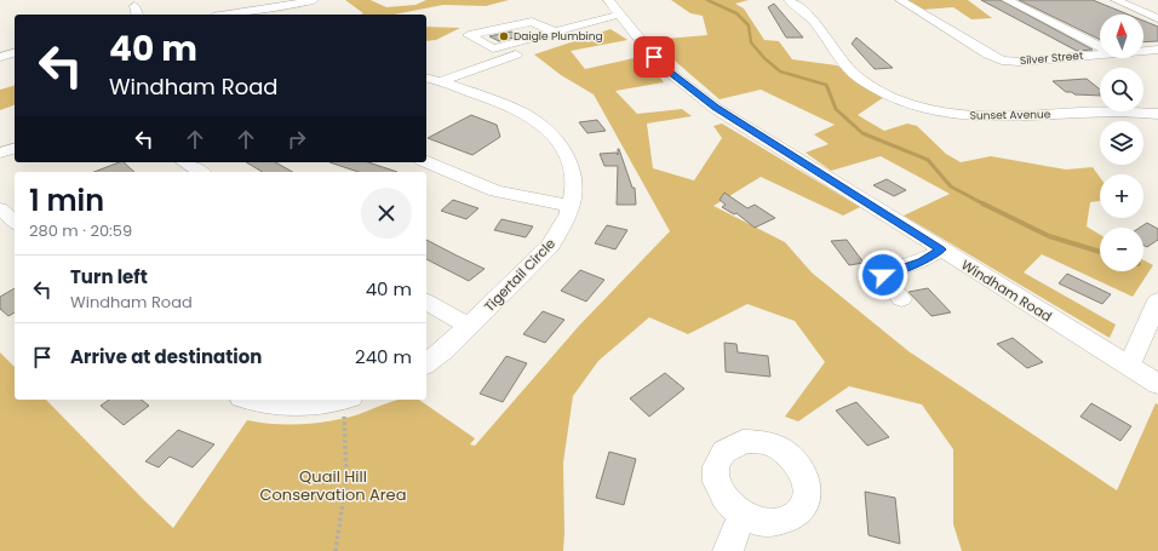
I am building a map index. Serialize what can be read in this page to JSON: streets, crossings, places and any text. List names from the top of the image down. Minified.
{"streets":{"street":["Silver Street","Sunset Avenue","Tigertail Circle","Windham Road"]},"parks":["Quail Hill Conservation Area"],"places":["Daigle Plumbing"],"north":"top","page":{"map_buttons":["+","−"],"turn":["40 m","Windham Road"],"heading":["1 min","280 m · 20:59"],"list":[{"name":"Turn left","note":"Windham Road","value":"40 m"},{"name":"Arrive at destination","value":"240 m"}]}}
